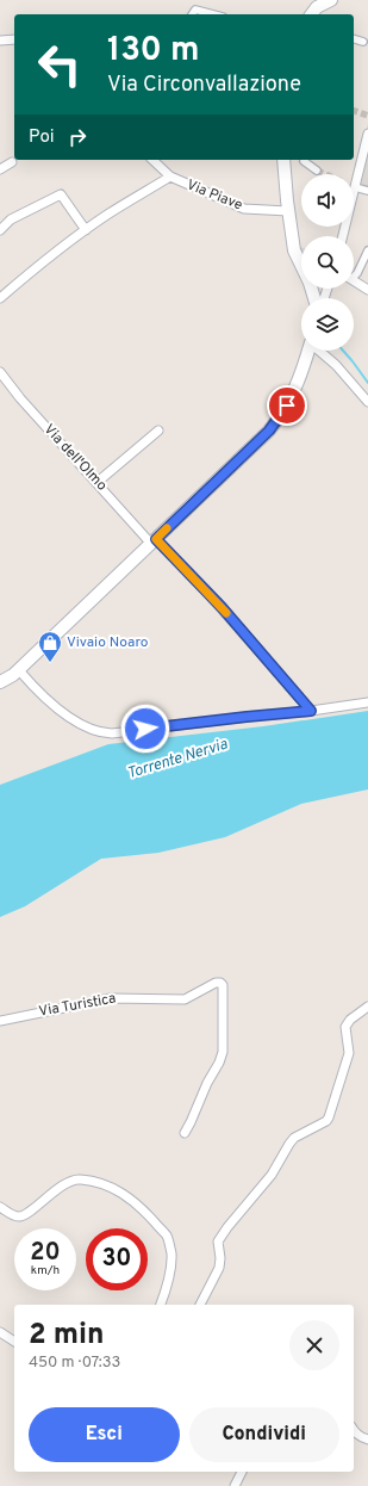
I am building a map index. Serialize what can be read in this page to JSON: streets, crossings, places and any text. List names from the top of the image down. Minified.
{"streets":{"street":["Via Piave","Via dell'Olmo","Via Turistica"]},"water":["Torrente Nervia"],"places":{"shop":["Vivaio Noaro"]},"page":{"turn":["130 m","Via Circonvallazione"],"then":"Poi","speed":"20 km/h","limit":"30","heading":["2 min","450 m · 07:33"],"buttons":["Esci","Condividi"]}}
